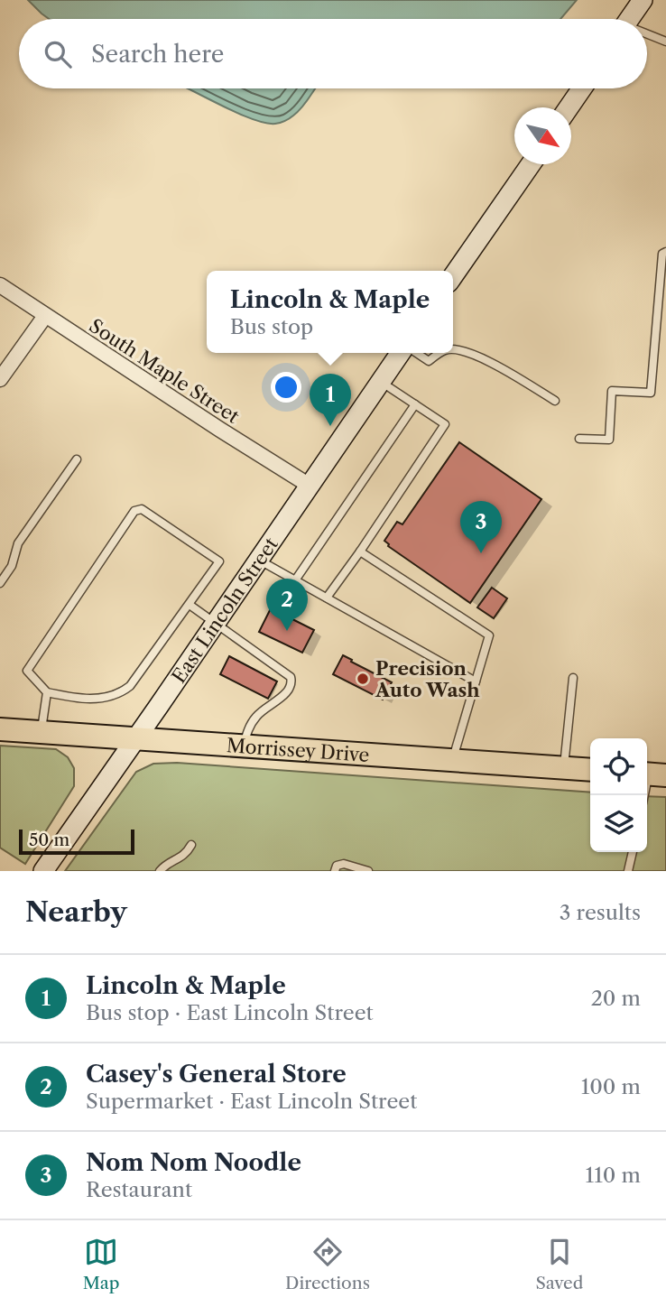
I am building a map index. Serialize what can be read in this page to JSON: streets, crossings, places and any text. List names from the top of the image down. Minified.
{"streets":{"main road":["East Lincoln Street","Morrissey Drive"],"street":["South Maple Street"]},"crossings":[["South Maple Street","East Lincoln Street"],["East Lincoln Street","Morrissey Drive"]],"places":["Precision Auto Wash"],"scale_bar":"50 m","north":"bottom right","page":{"search":"Search here","popup":["Lincoln & Maple","Bus stop"],"pins":["1","3","2"],"scale":"50 m","heading":["Nearby","3 results"],"list":[{"mark":"1","name":"Lincoln & Maple","note":"Bus stop · East Lincoln Street","value":"20 m"},{"mark":"2","name":"Casey's General Store","note":"Supermarket · East Lincoln Street","value":"100 m"},{"mark":"3","name":"Nom Nom Noodle","note":"Restaurant","value":"110 m"}],"nav":["Map","Directions","Saved"]}}
